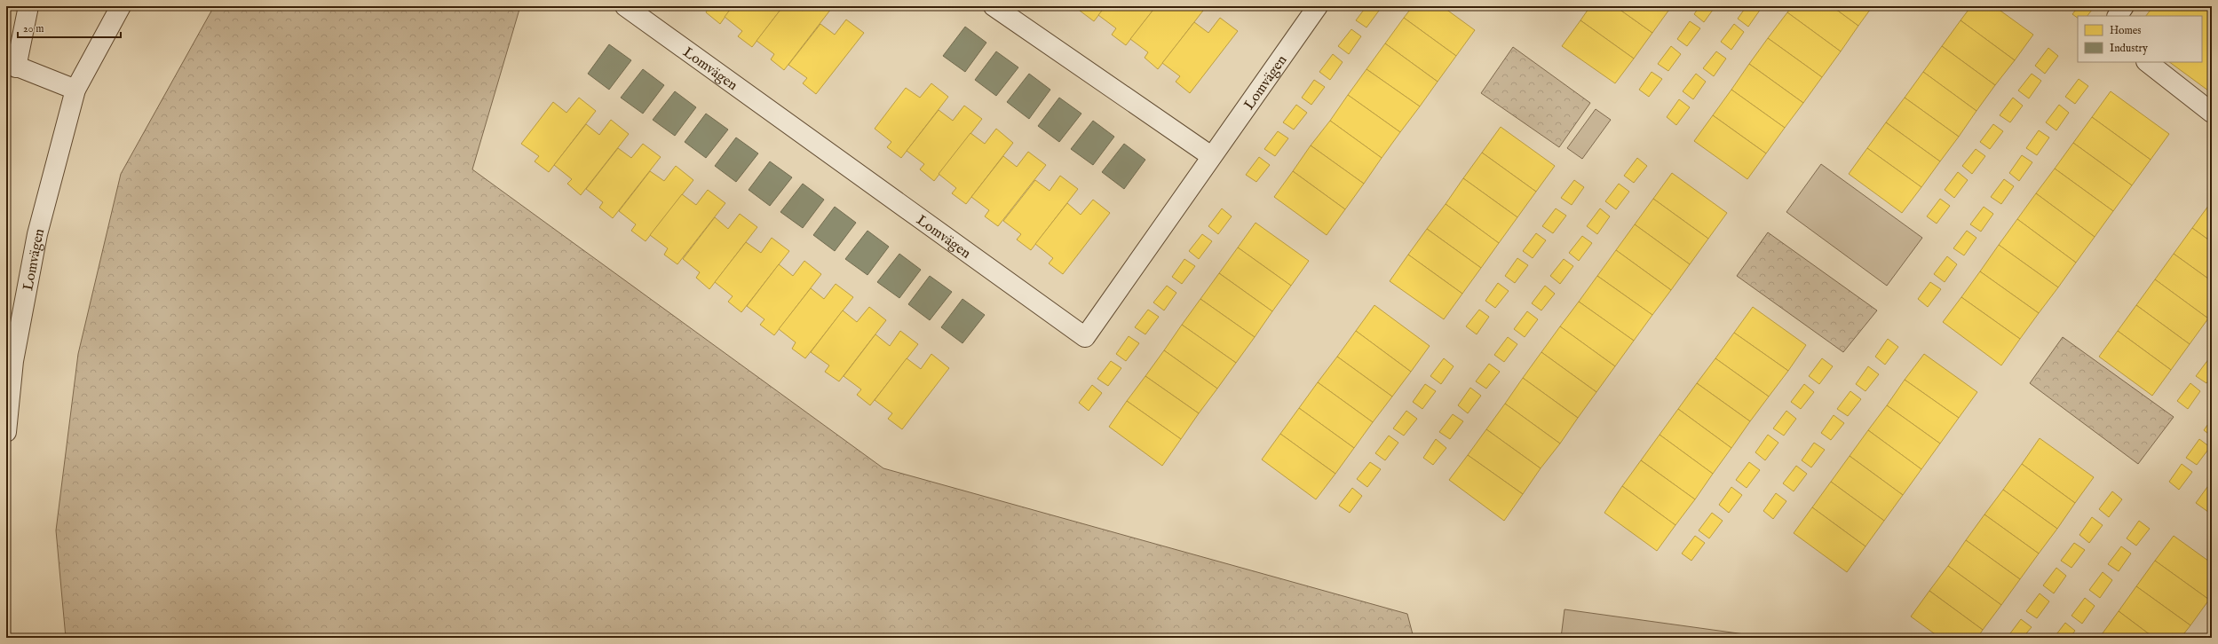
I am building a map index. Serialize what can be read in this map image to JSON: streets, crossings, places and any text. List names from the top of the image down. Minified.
{"streets":{"street":["Lomvägen"]},"legend":["Homes","Industry"],"scale_bar":"20 m"}
